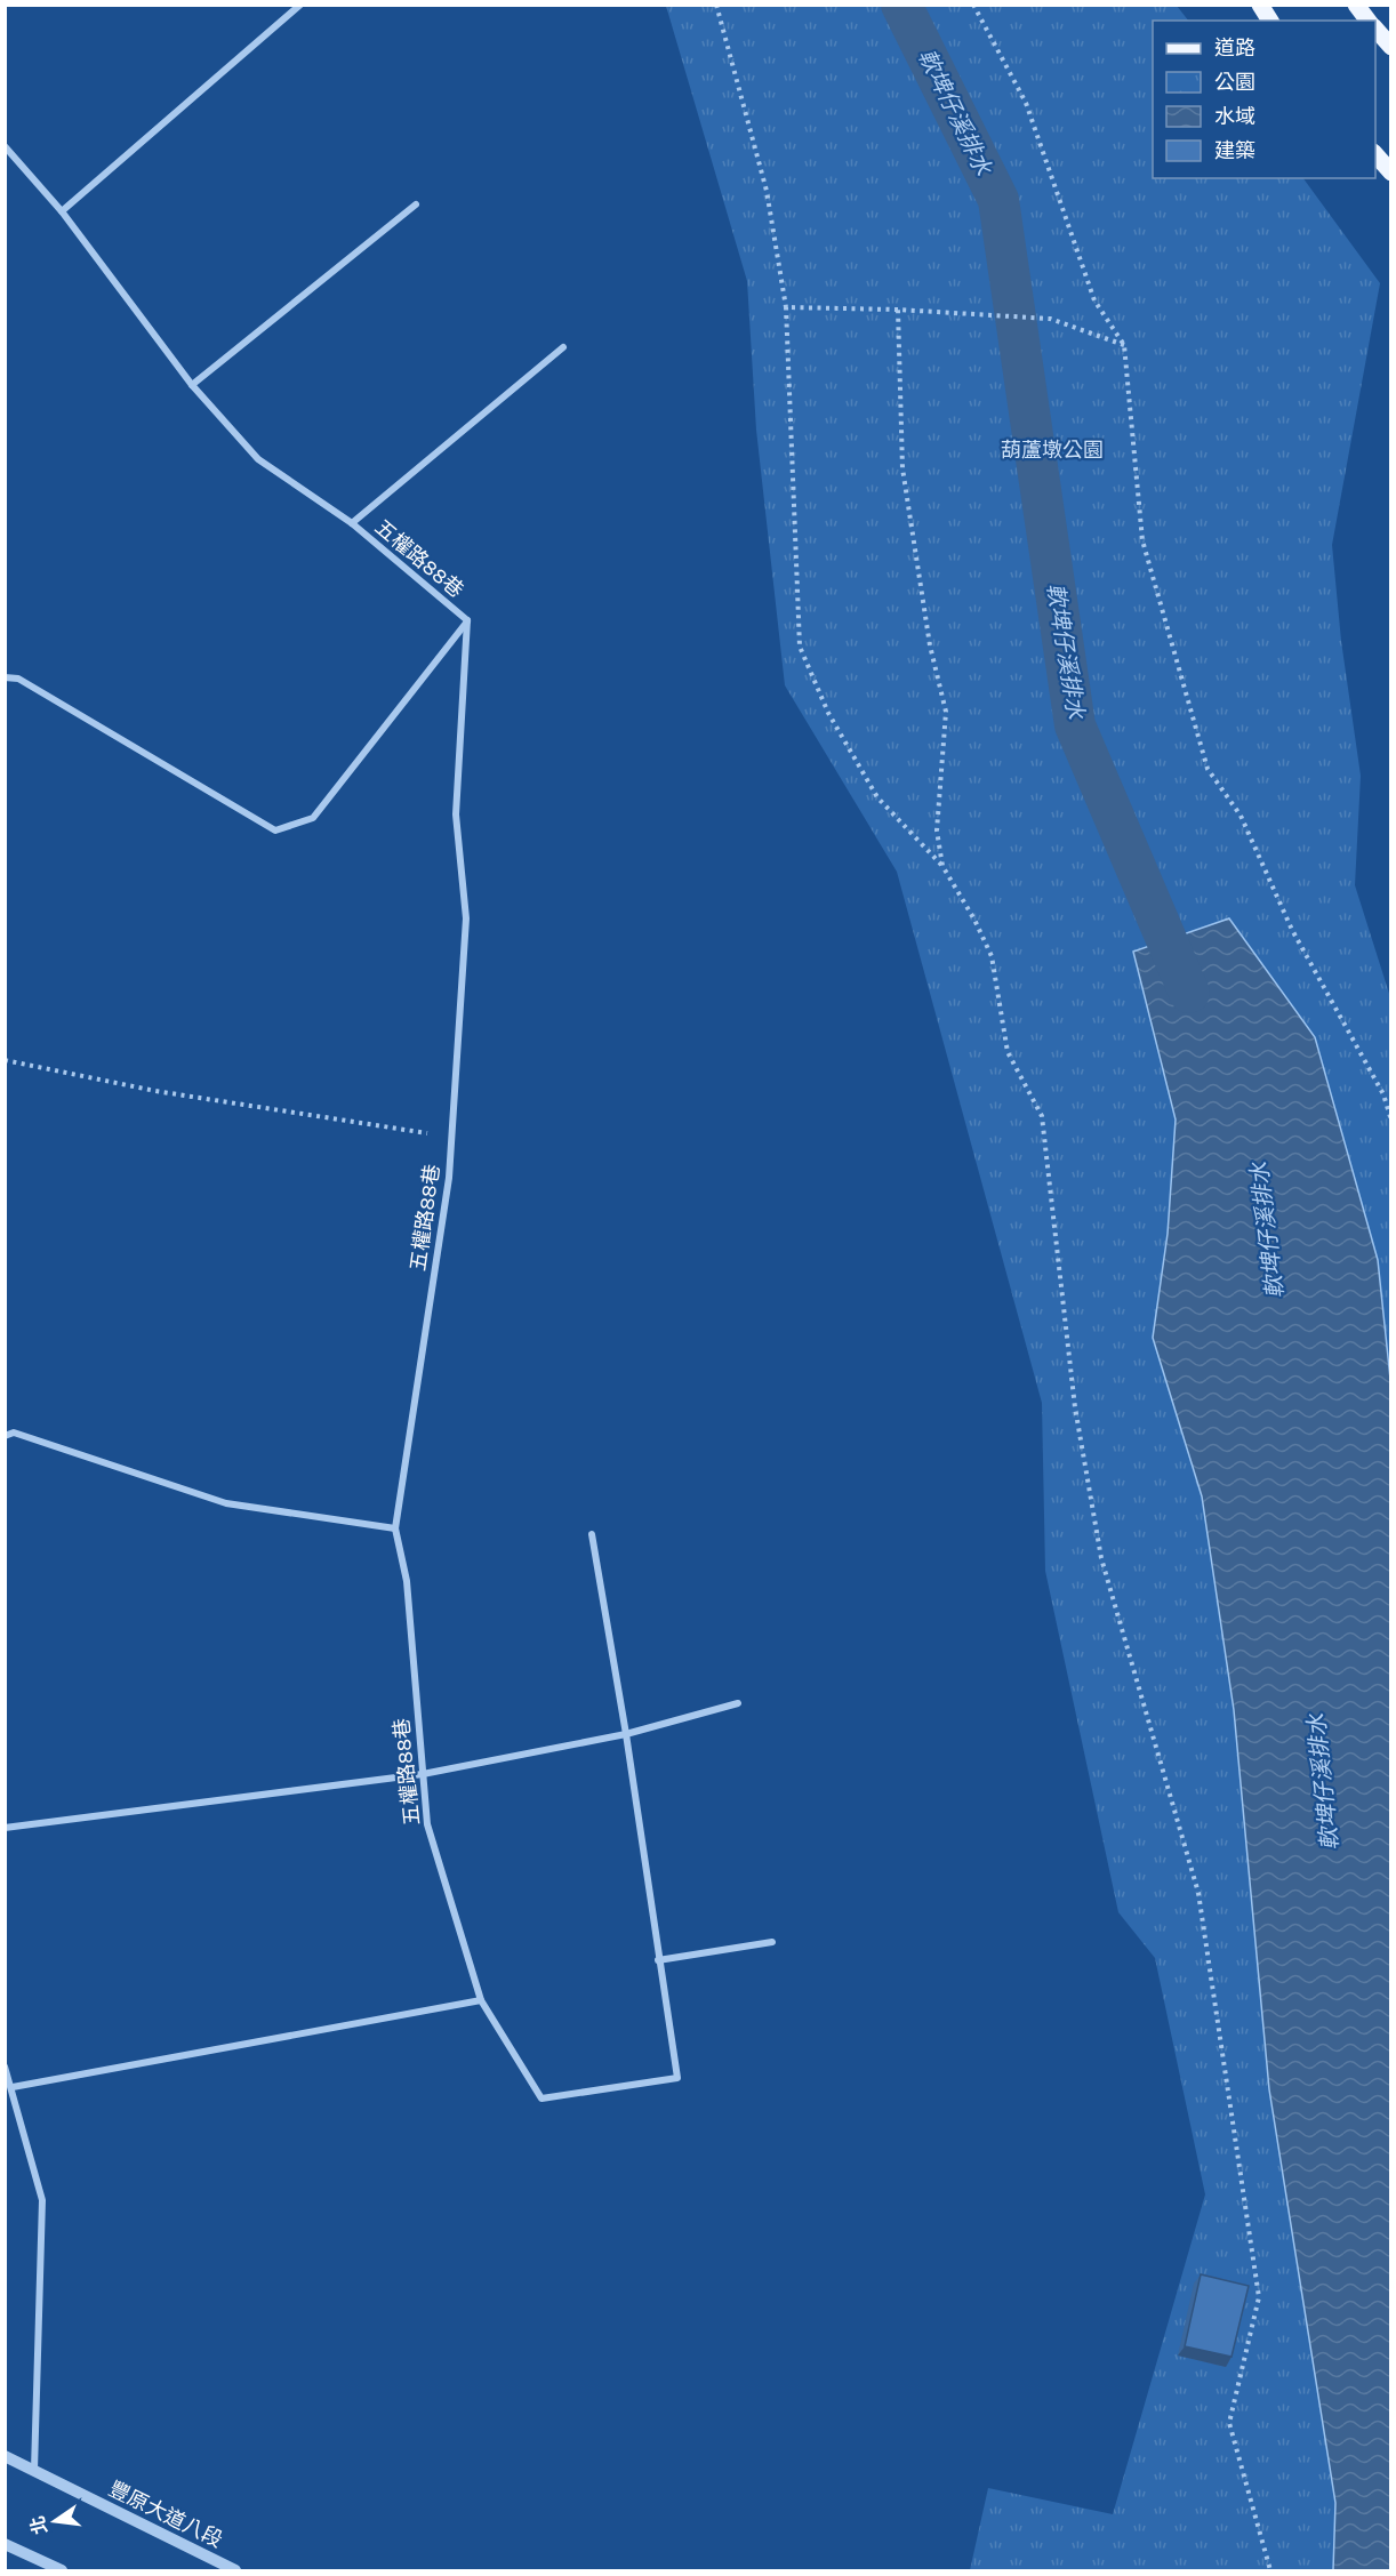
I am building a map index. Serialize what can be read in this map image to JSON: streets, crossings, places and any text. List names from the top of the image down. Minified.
{"streets":{"street":["五權路88巷","豐原大道八段"]},"water":["軟埤仔溪排水"],"parks":["葫蘆墩公園"],"legend":["道路","公園","水域","建築"],"north":"left"}
